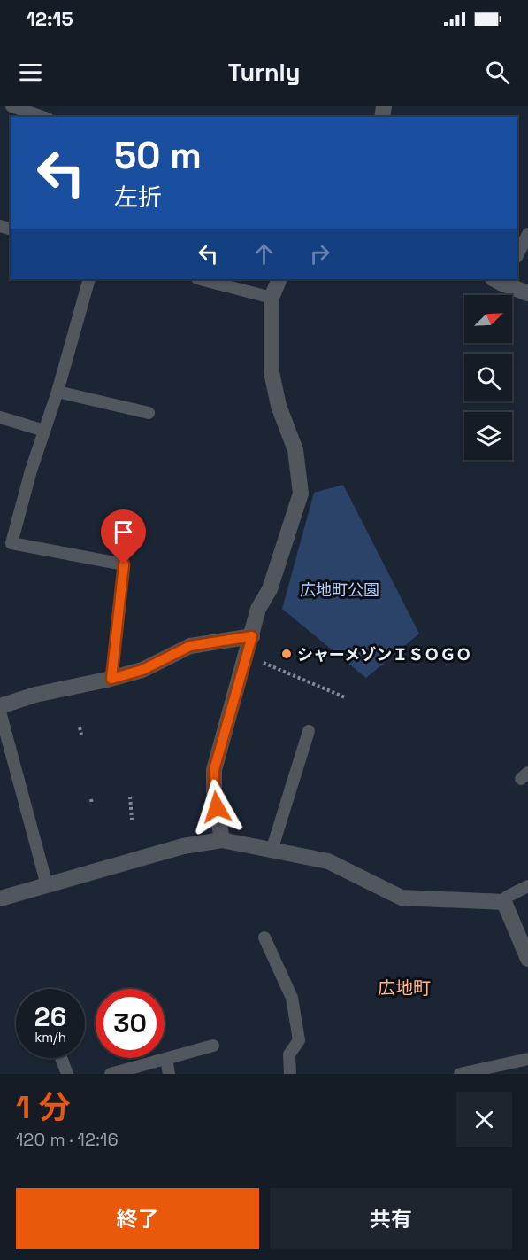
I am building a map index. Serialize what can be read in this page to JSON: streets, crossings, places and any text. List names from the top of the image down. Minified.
{"districts":["広地町"],"parks":["広地町公園"],"places":["シャーメゾンＩＳＯＧＯ"],"north":"top right","page":{"status":"12:15","header":"Turnly","turn":["50 m","左折"],"speed":"26 km/h","limit":"30","heading":["1 分","120 m · 12:16"],"buttons":["終了","共有"]}}
